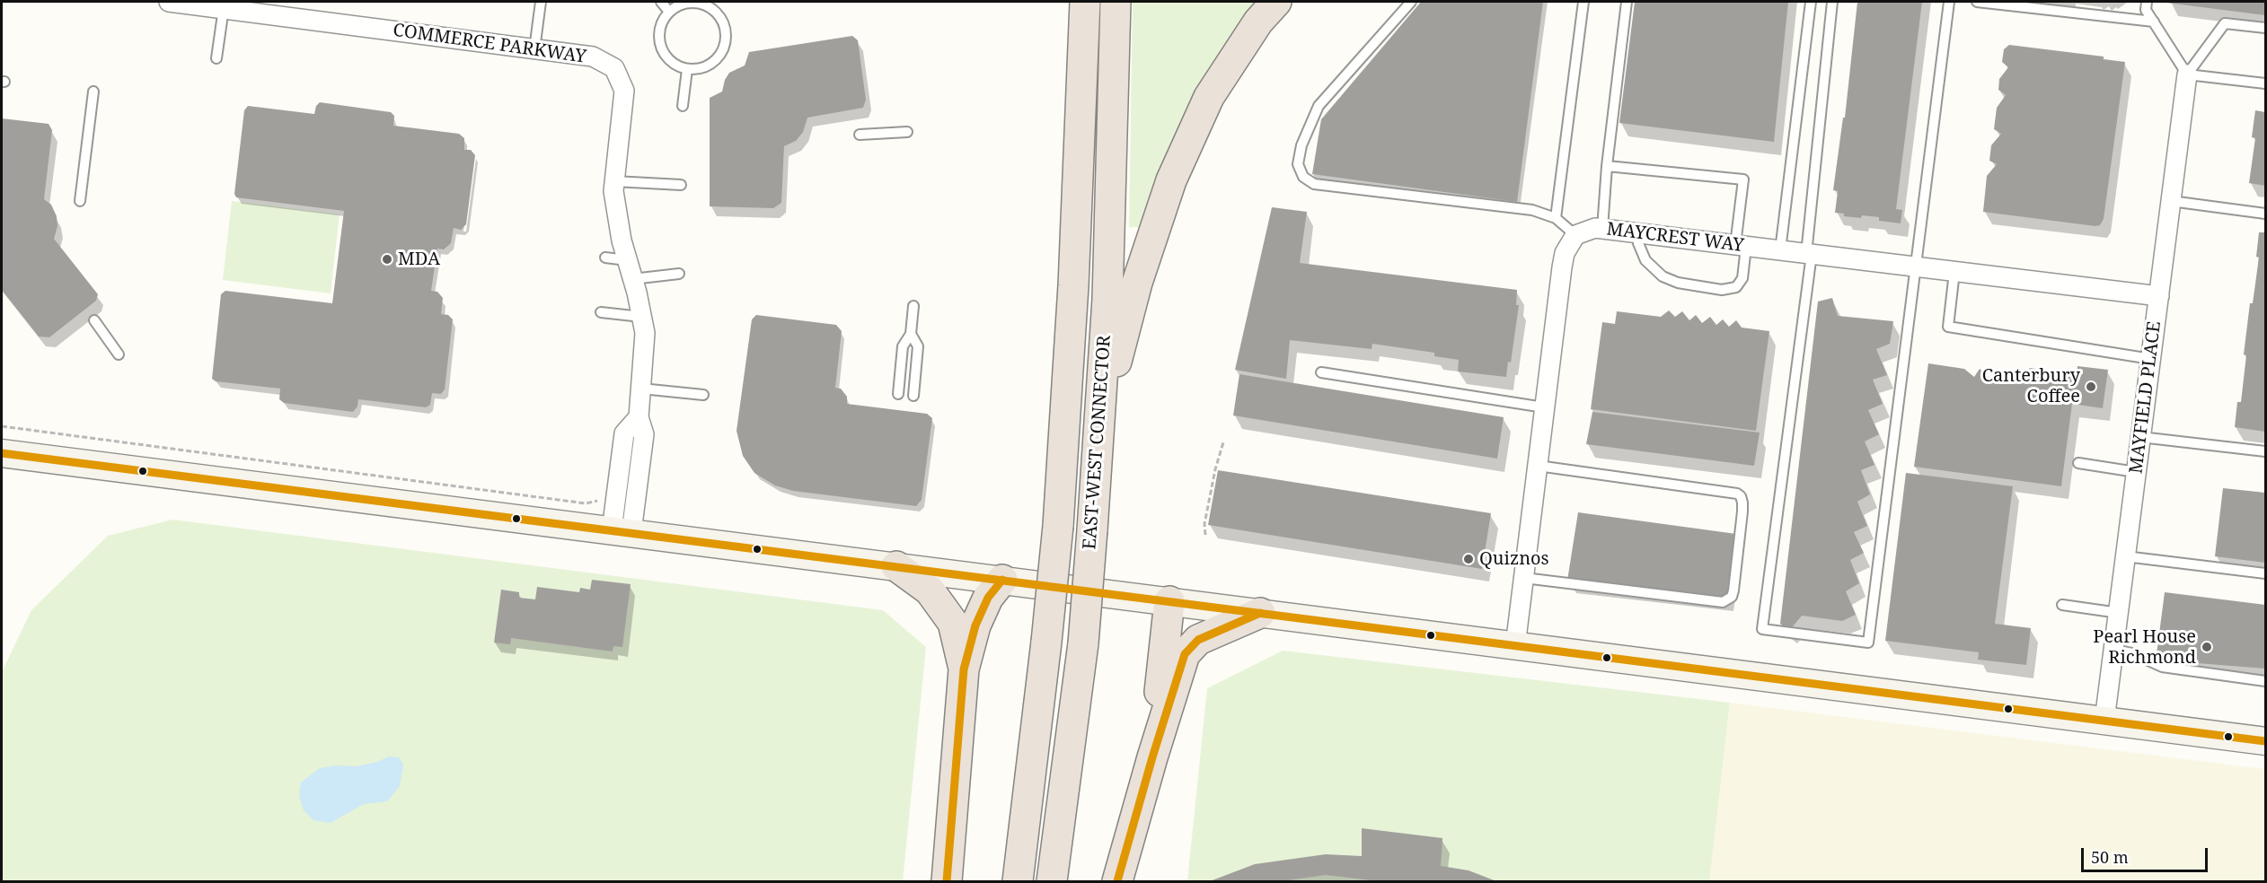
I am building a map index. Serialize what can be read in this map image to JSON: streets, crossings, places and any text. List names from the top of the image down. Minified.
{"streets":{"highway":["EAST-WEST CONNECTOR"],"street":["COMMERCE PARKWAY","MAYCREST WAY","MAYFIELD PLACE"]},"crossings":[["MAYCREST WAY","MAYFIELD PLACE"]],"places":["MDA","Canterbury Coffee","Quiznos","Pearl House Richmond"],"scale_bar":"50 m"}
